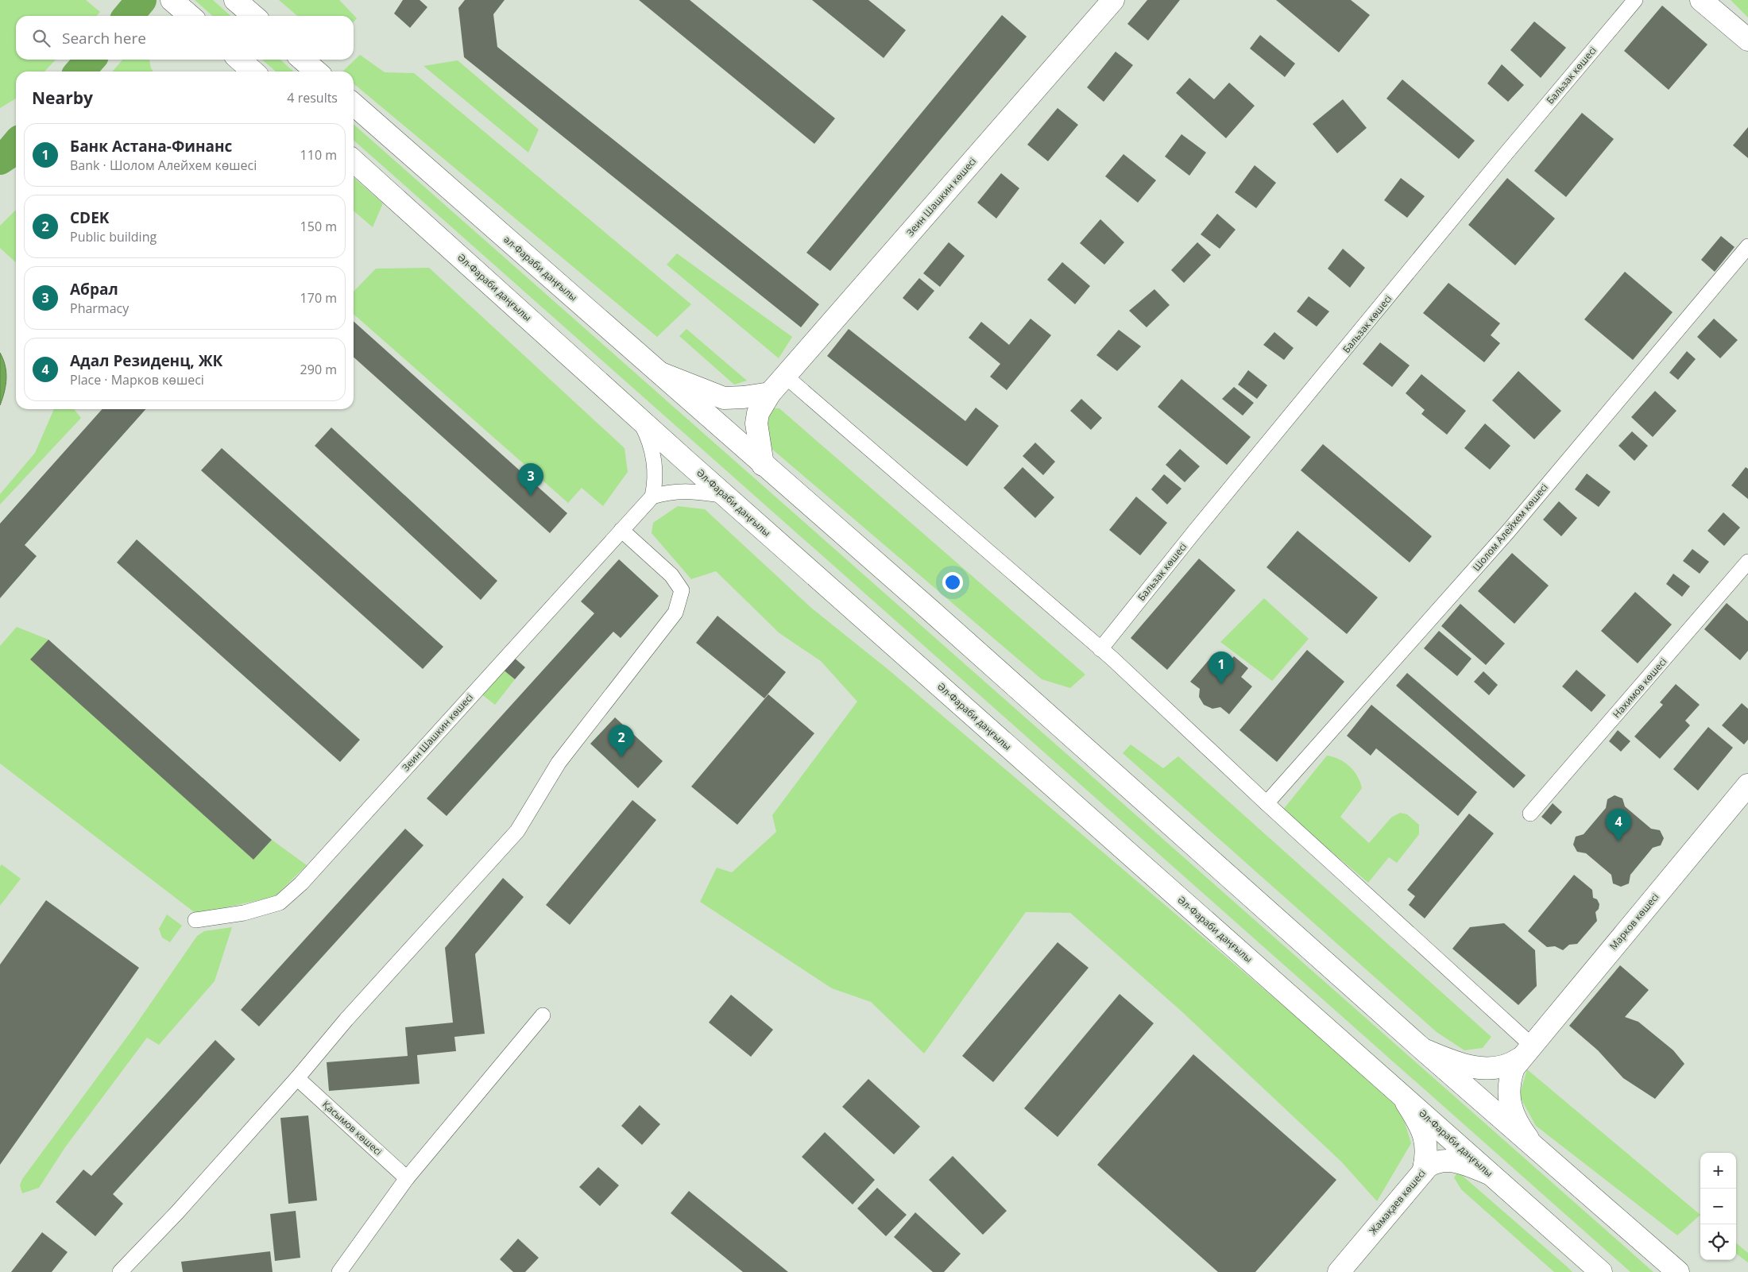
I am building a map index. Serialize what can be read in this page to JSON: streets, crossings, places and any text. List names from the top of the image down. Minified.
{"streets":{"main road":["Зеин Шашкин көшесі","әл-Фараби даңғылы","Әл-Фараби даңғылы","Марков көшесі","Жамақаев көшесі"],"street":["Бальзак көшесі","Шолом Алейхем көшесі","Нахимов көшесі","Қасымов көшесі"]},"crossings":[["Зеин Шашкин көшесі","әл-Фараби даңғылы"],["Әл-Фараби даңғылы","Жамақаев көшесі"]],"page":{"search":"Search here","heading":["Nearby","4 results"],"list":[{"mark":"1","name":"Банк Астана-Финанс","note":"Bank · Шолом Алейхем көшесі","value":"110 m"},{"mark":"2","name":"CDEK","note":"Public building","value":"150 m"},{"mark":"3","name":"Абрал","note":"Pharmacy","value":"170 m"},{"mark":"4","name":"Адал Резиденц, ЖК","note":"Place · Марков көшесі","value":"290 m"}],"pins":["3","1","2","4"],"map_buttons":["+","−"]}}
